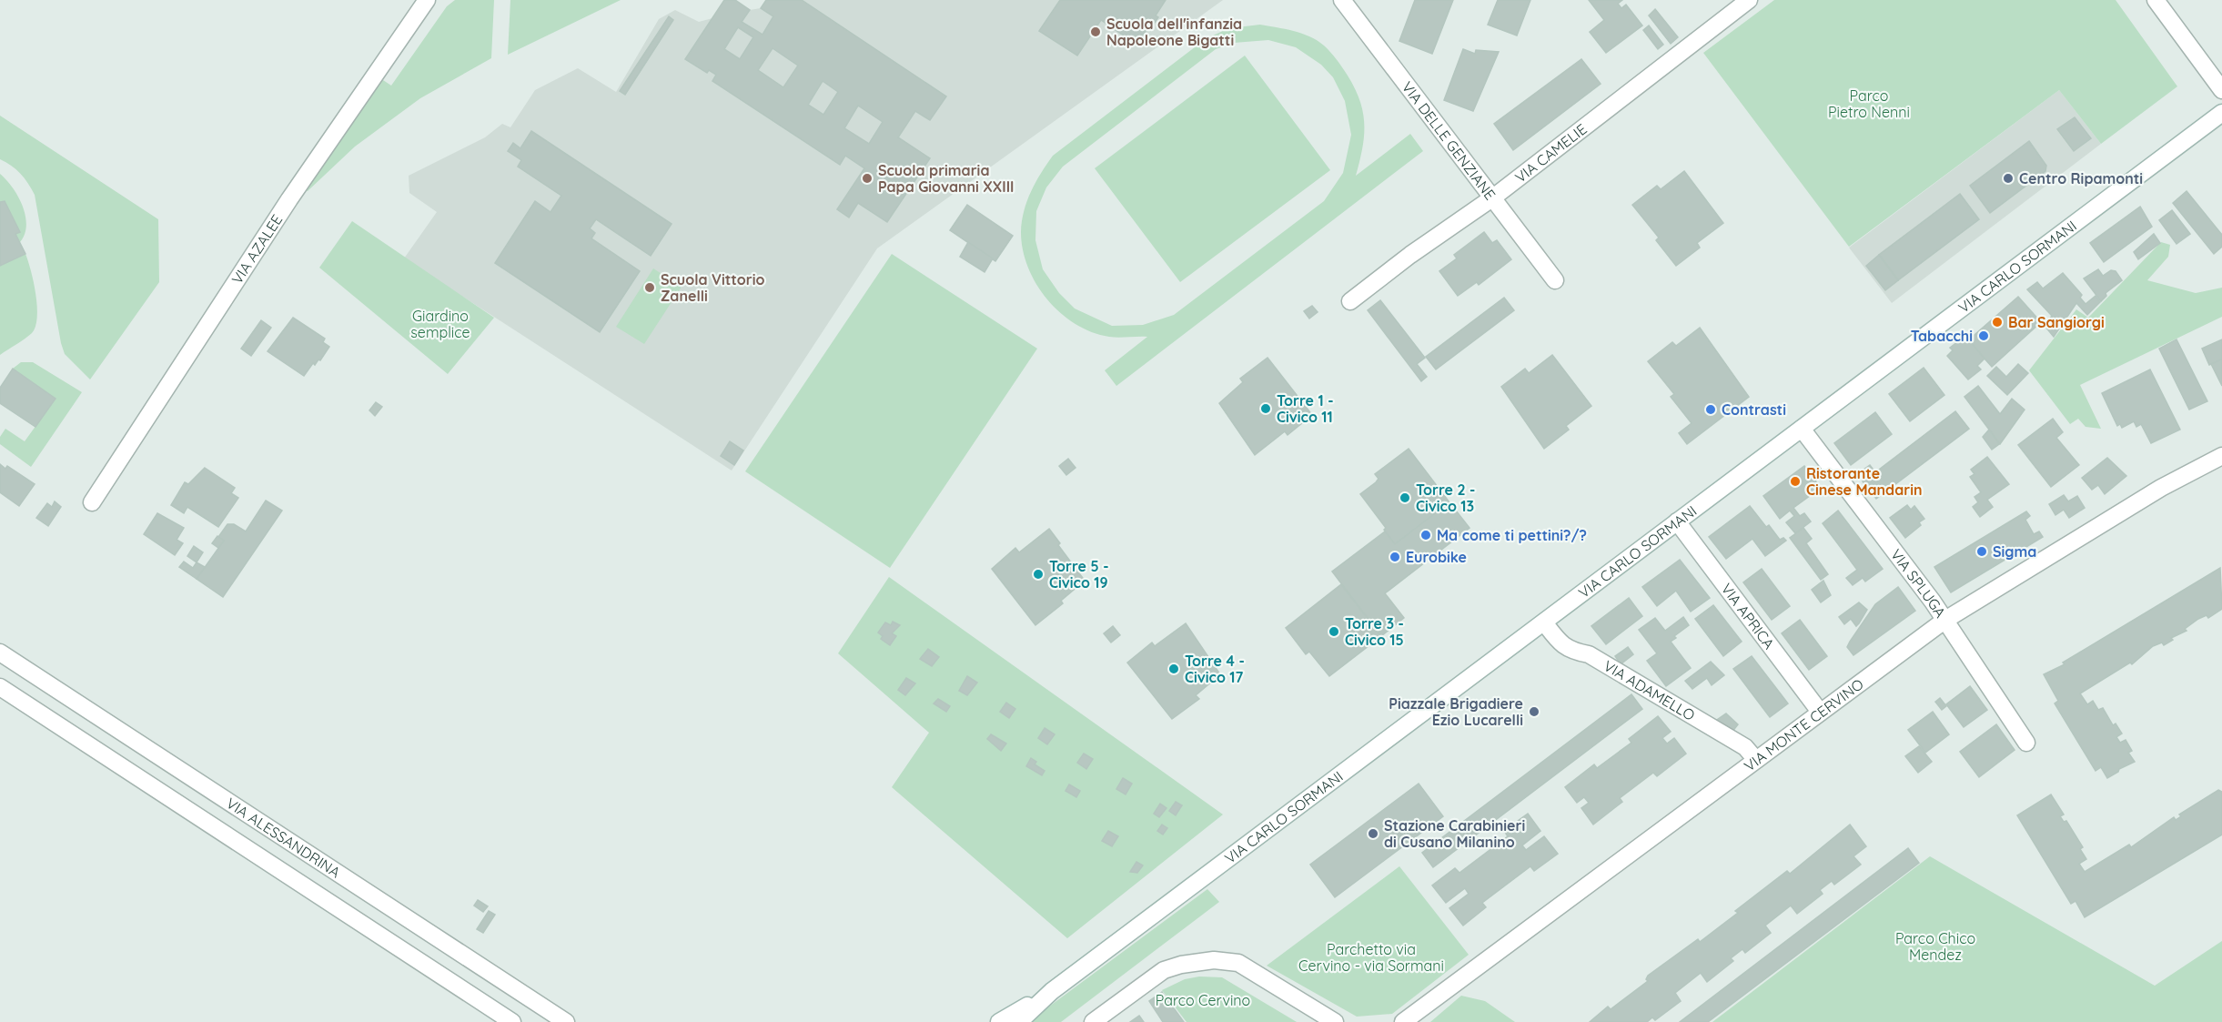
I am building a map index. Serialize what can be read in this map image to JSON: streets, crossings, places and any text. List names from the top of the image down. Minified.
{"streets":{"street":["VIA DELLE GENZIANE","VIA CAMELIE","VIA AZALEE","VIA CARLO SORMANI","VIA SPLUGA","VIA APRICA","VIA ADAMELLO","VIA MONTE CERVINO","VIA ALESSANDRINA"]},"crossings":[["VIA DELLE GENZIANE","VIA CAMELIE"],["VIA CARLO SORMANI","VIA SPLUGA"],["VIA CARLO SORMANI","VIA APRICA"],["VIA CARLO SORMANI","VIA ADAMELLO"],["VIA SPLUGA","VIA MONTE CERVINO"],["VIA APRICA","VIA MONTE CERVINO"],["VIA ADAMELLO","VIA MONTE CERVINO"]],"parks":["Parco Pietro Nenni","Giardino semplice","Parco Chico Mendez","Parchetto via Cervino - via Sormani","Parco Cervino"],"places":["Scuola dell'infanzia Napoleone Bigatti","Scuola primaria Papa Giovanni XXIII","Centro Ripamonti","Scuola Vittorio Zanelli","Bar Sangiorgi","Tabacchi","Torre 1 - Civico 11","Contrasti","Ristorante Cinese Mandarin","Torre 2 - Civico 13","Ma come ti pettini?/?","Sigma","Eurobike","Torre 5 - Civico 19","Torre 3 - Civico 15","Torre 4 - Civico 17","Piazzale Brigadiere Ezio Lucarelli","Stazione Carabinieri di Cusano Milanino"]}
